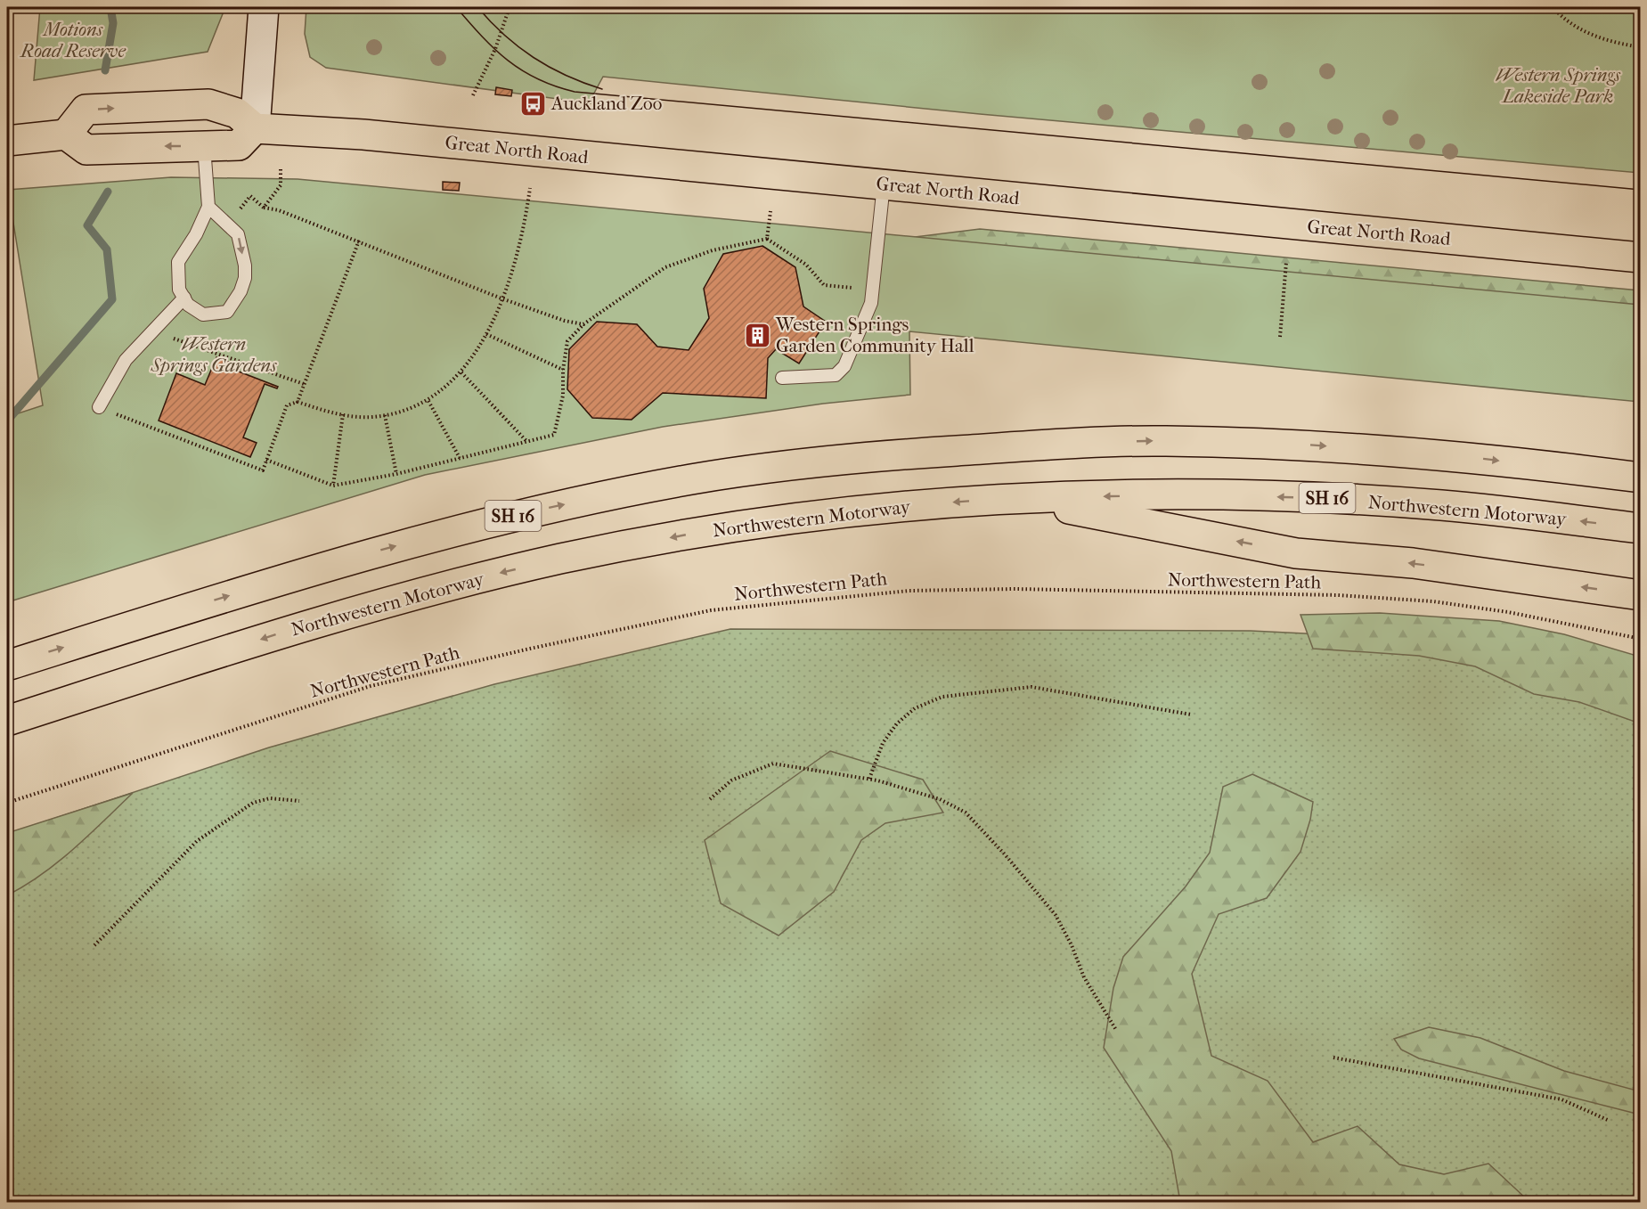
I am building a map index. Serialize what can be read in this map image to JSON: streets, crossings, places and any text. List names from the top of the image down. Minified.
{"streets":{"main road":["Great North Road","SH 16","Northwestern Motorway"],"path":["Northwestern Path"]},"parks":["Motions Road Reserve","Western Springs Lakeside Park","Western Springs Gardens"],"places":{"bus stop":["Auckland Zoo"],"building":["Western Springs Garden Community Hall"]}}
